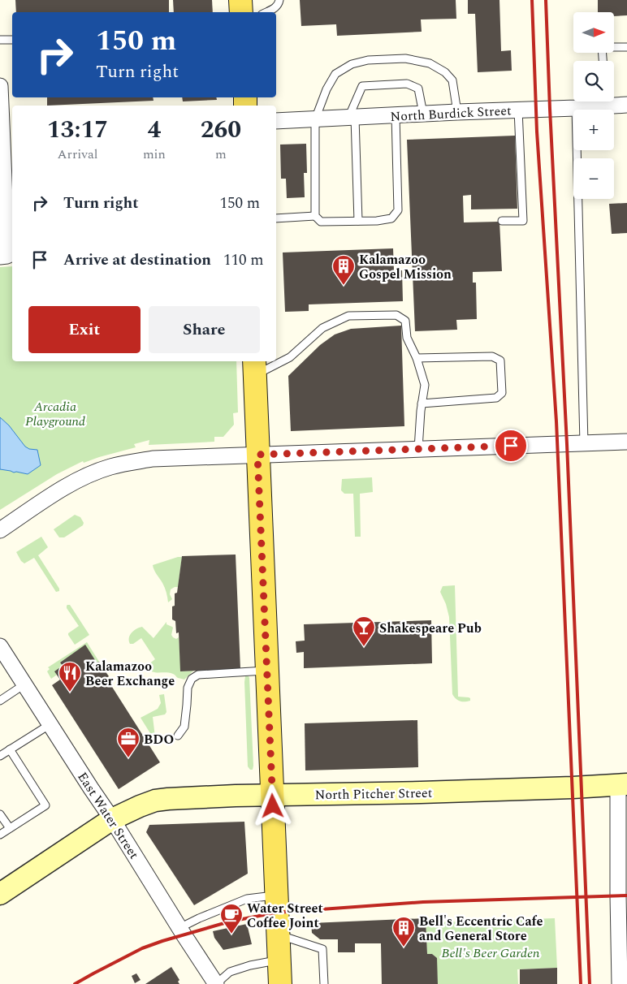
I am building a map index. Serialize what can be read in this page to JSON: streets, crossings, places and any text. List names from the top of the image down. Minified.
{"streets":{"street":["North Burdick Street","North Pitcher Street","East Water Street"]},"crossings":[["North Pitcher Street","East Water Street"]],"parks":["Arcadia Playground","Bell's Beer Garden"],"places":{"building":["Kalamazoo Gospel Mission","Bell's Eccentric Cafe and General Store"],"bar":["Shakespeare Pub"],"restaurant":["Kalamazoo Beer Exchange"],"office":["BDO"],"cafe":["Water Street Coffee Joint"]},"north":"right","page":{"map_buttons":["+","−"],"turn":["150 m","Turn right"],"eta":["13:17","Arrival","4","min","260","m"],"list":[{"name":"Turn right","value":"150 m"},{"name":"Arrive at destination","value":"110 m"}],"buttons":["Exit","Share"]}}
